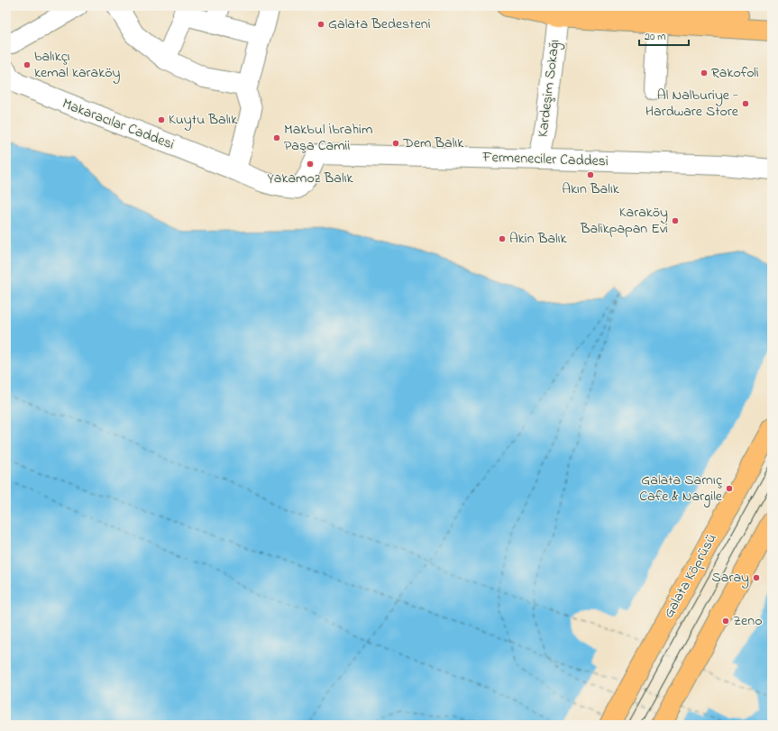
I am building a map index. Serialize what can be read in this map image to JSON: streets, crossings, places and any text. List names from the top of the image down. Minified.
{"streets":{"main road":["Galata Köprüsü"],"street":["Kardeşim Sokağı","Makaracılar Caddesi","Fermeneciler Caddesi"]},"crossings":[["Kardeşim Sokağı","Fermeneciler Caddesi"],["Makaracılar Caddesi","Fermeneciler Caddesi"]],"places":["Galata Bedesteni","balıkçı kemal karaköy","Rakofoli","Al Nalburiye - Hardware Store","Kuytu Balık","Makbul İbrahim Paşa Camii","Dem Balık","Yakamoz Balık","Akın Balık","Karaköy Balikpapan Evi","Akin Balık","Galata Sarnıç Cafe & Nargile","Saray","Zeno"],"scale_bar":"20 m"}
